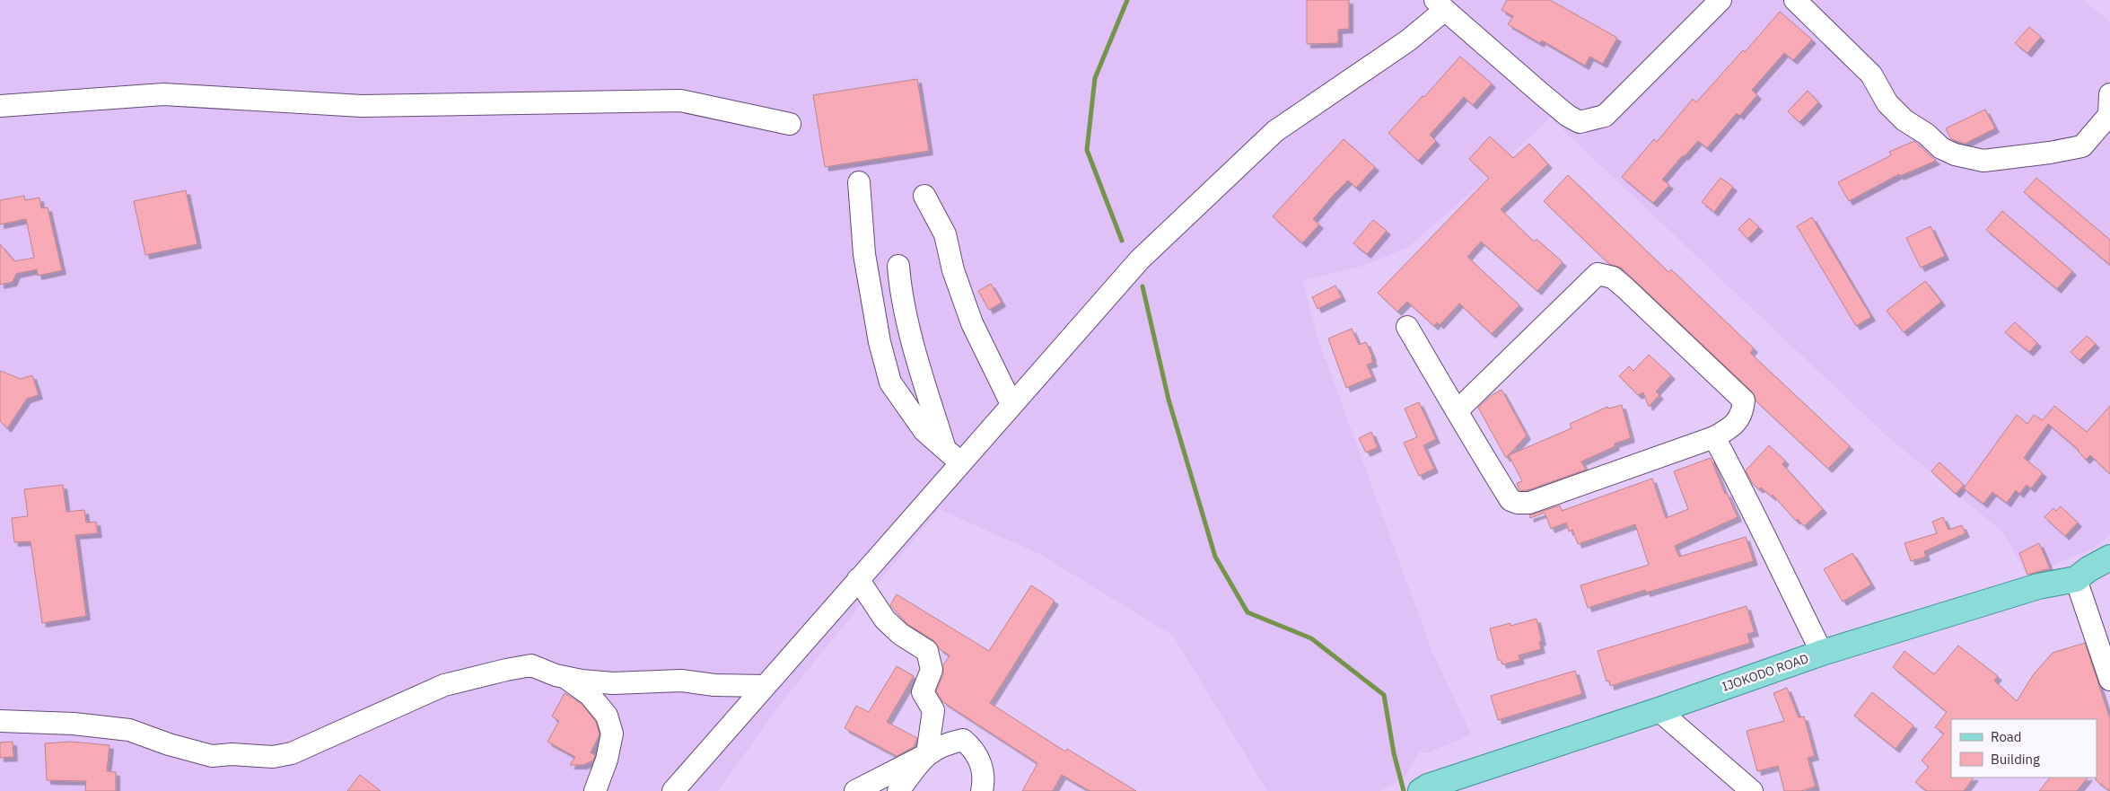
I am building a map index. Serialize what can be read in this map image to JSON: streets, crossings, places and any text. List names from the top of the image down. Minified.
{"streets":{"main road":["IJOKODO ROAD"]},"legend":["Road","Building"]}
